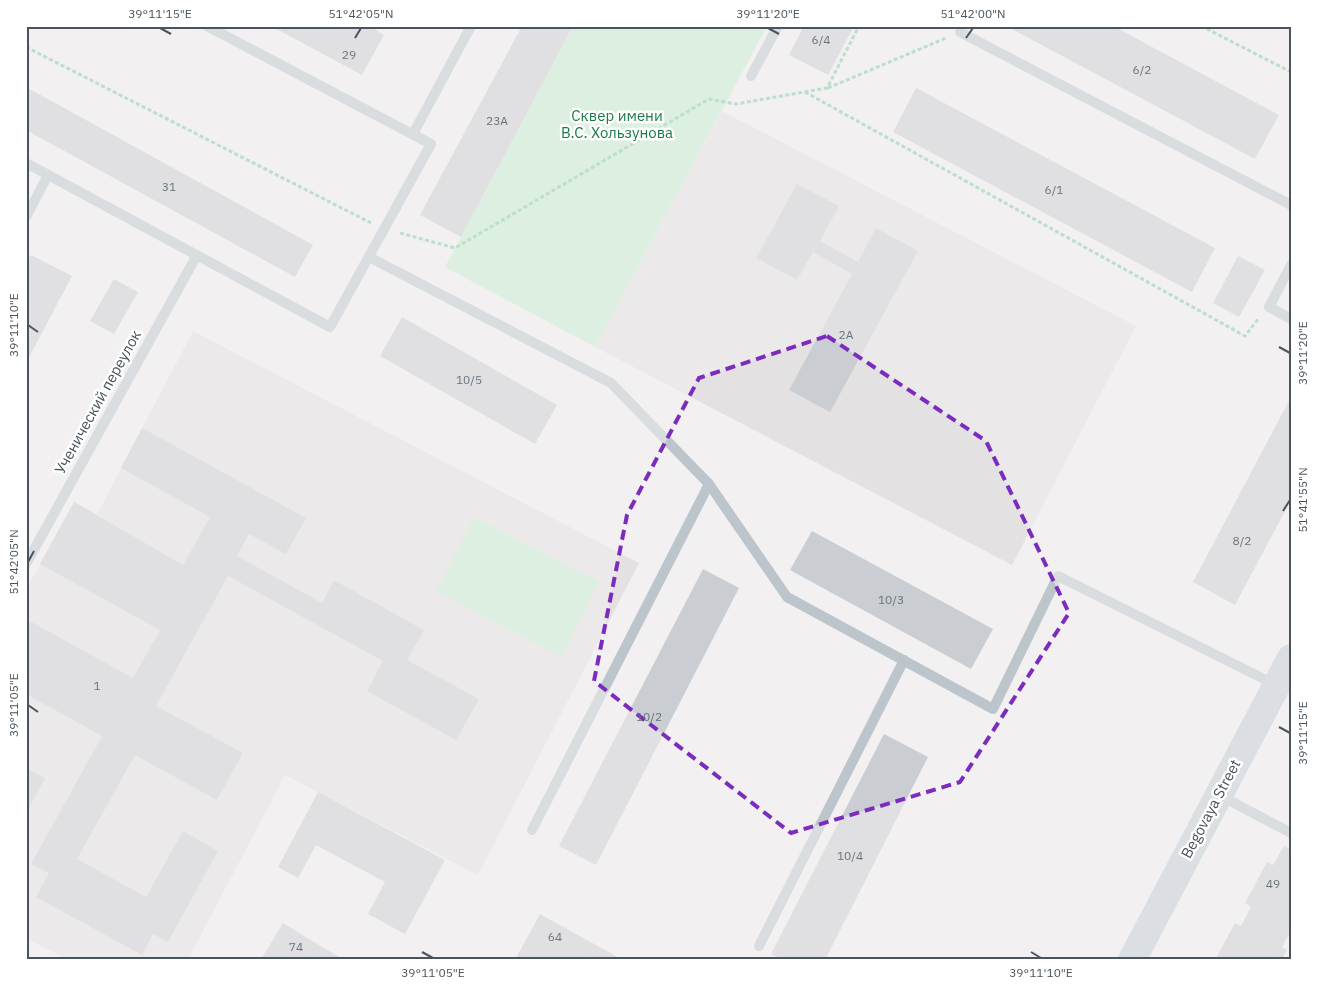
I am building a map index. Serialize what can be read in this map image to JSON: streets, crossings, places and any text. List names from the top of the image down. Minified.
{"streets":{"street":["Begovaya Street"],"lane":["Ученический переулок"]},"parks":["Сквер имени В.С. Хользунова"],"house_numbers":["6/4","29","6/2","23А","31","6/1","2А","10/5","8/2","10/3","1","10/2","10/4","49","64","74"],"coordinates":["39°11'15\"E","51°42'05\"N","39°11'20\"E","51°42'00\"N","39°11'10\"E","51°41'55\"N","39°11'05\"E"]}
